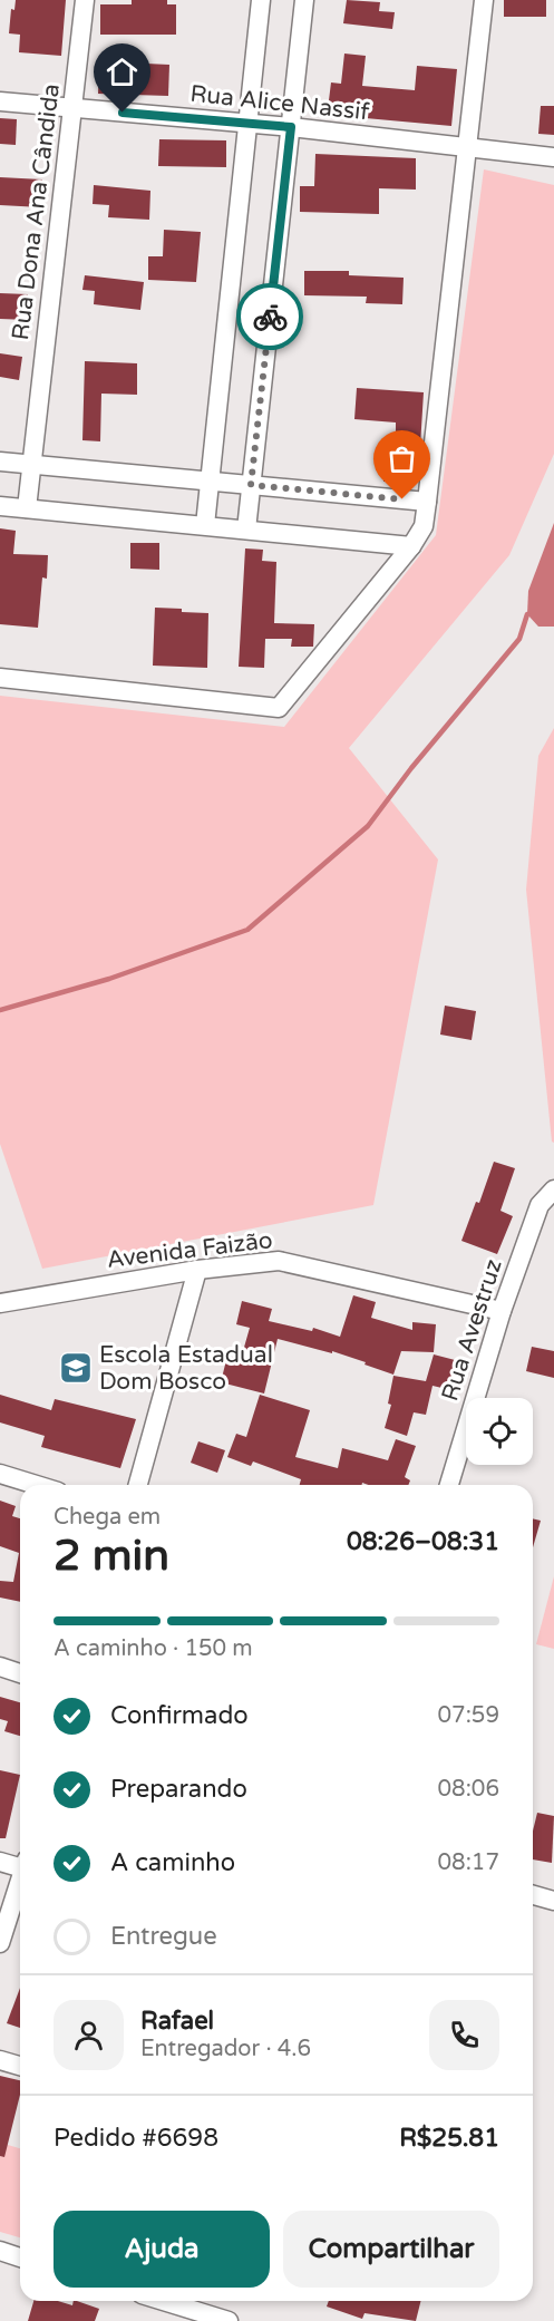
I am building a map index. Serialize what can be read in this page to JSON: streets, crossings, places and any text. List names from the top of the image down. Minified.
{"streets":{"street":["Rua Alice Nassif","Rua Dona Ana Cândida","Avenida Faizão","Rua Avestruz"]},"crossings":[["Rua Alice Nassif","Rua Dona Ana Cândida"],["Avenida Faizão","Rua Avestruz"]],"places":{"school or university":["Escola Estadual Dom Bosco"]},"page":{"heading":["2 min","Chega em","08:26–08:31"],"panel":["Rafael","Entregador · 4.6","Pedido #6698","R$25.81"],"bar":"A caminho · 150 m","list":[["Confirmado","07:59"],["Preparando","08:06"],["A caminho","08:17"],"Entregue"],"buttons":["Ajuda","Compartilhar"]}}
